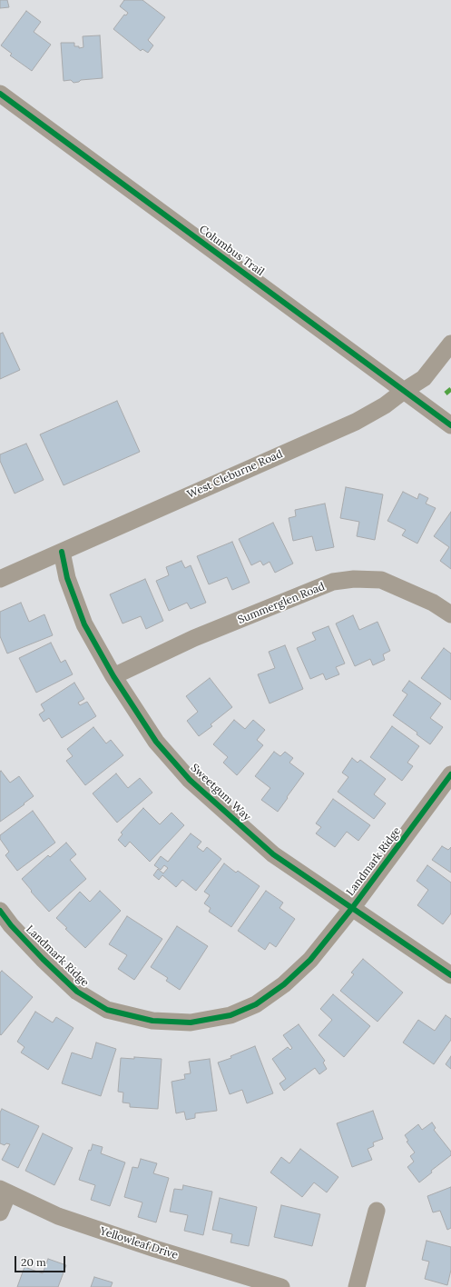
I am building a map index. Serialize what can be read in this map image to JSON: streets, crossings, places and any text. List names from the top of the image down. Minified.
{"streets":{"street":["Columbus Trail","West Cleburne Road","Summerglen Road","Sweetgum Way","Landmark Ridge","Yellowleaf Drive"]},"crossings":[["Columbus Trail","West Cleburne Road"],["West Cleburne Road","Sweetgum Way"],["Summerglen Road","Sweetgum Way"],["Sweetgum Way","Landmark Ridge"]],"scale_bar":"20 m"}
